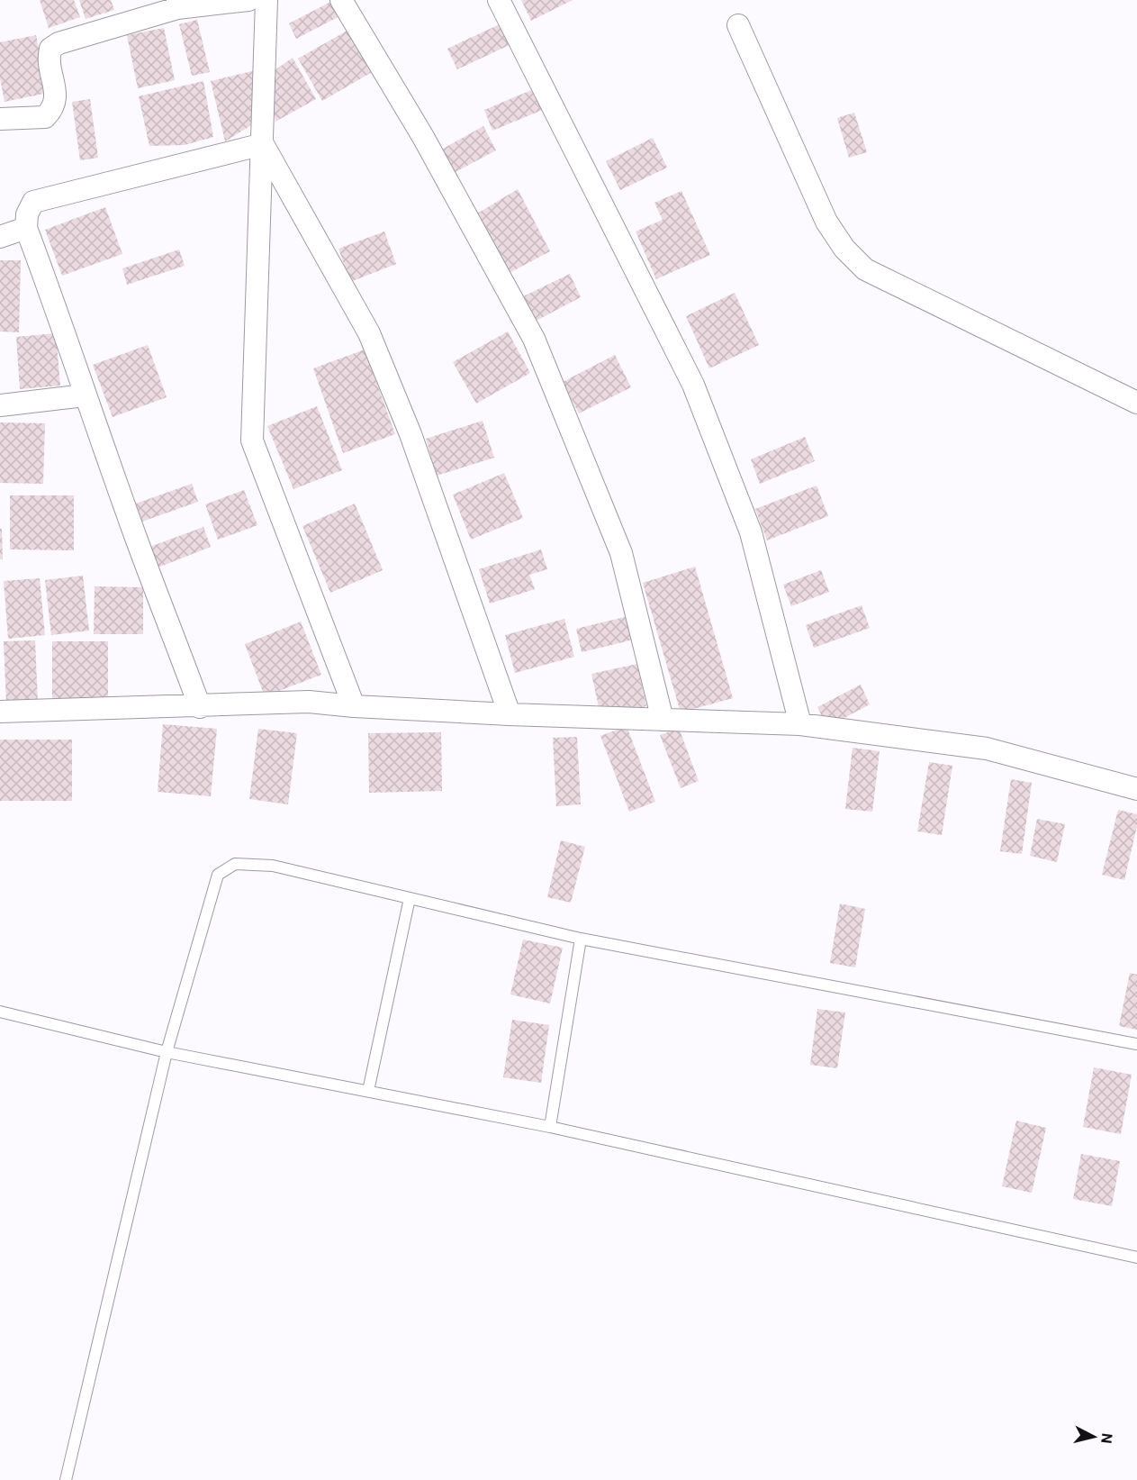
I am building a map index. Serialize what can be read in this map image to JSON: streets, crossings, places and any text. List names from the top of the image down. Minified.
{"north":"right"}
